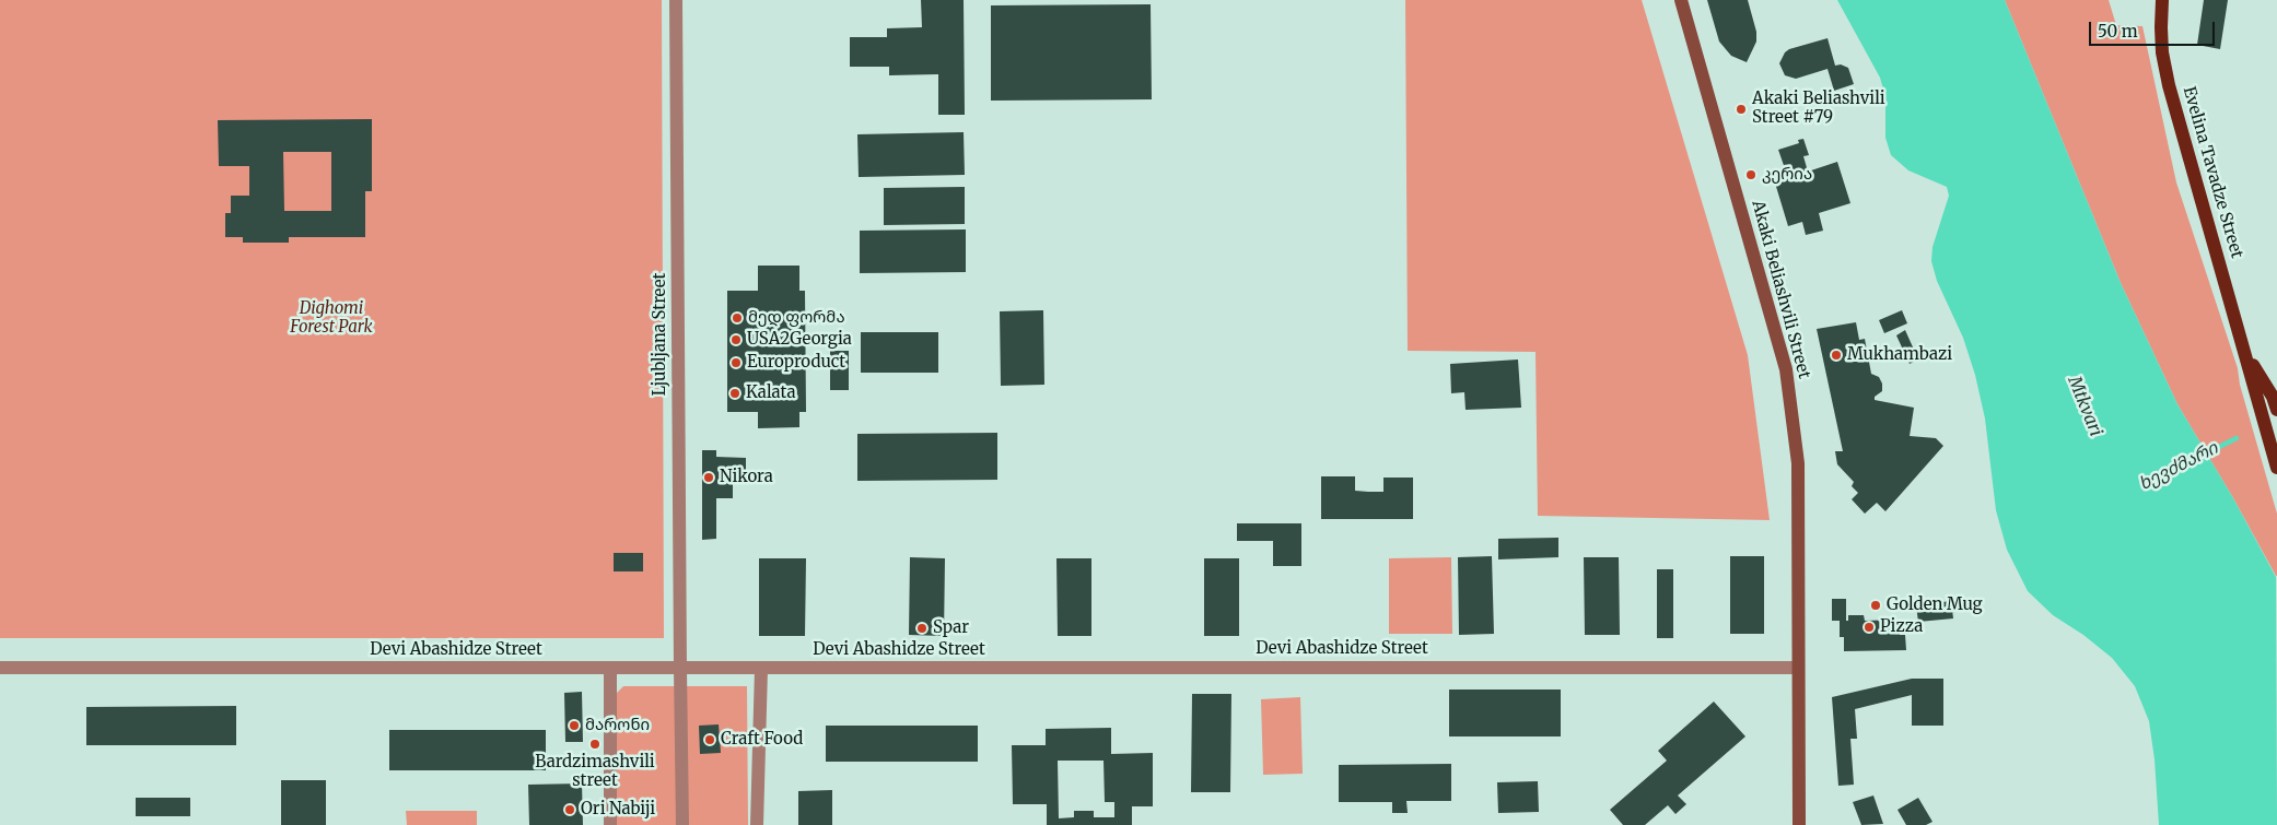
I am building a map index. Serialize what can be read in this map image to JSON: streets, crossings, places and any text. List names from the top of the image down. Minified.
{"streets":{"main road":["Evelina Tavadze Street","Akaki Beliashvili Street"],"street":["Ljubljana Street","Devi Abashidze Street"]},"crossings":[["Akaki Beliashvili Street","Devi Abashidze Street"],["Ljubljana Street","Devi Abashidze Street"]],"water":["Mtkvari","ხევძმარი"],"parks":["Dighomi Forest Park"],"places":["Akaki Beliashvili Street #79","კერია","მედ ფორმა","USA2Georgia","Mukhambazi","Europroduct","Kalata","Nikora","Golden Mug","Pizza","Spar","მარონი","Craft Food","Bardzimashvili street","Ori Nabiji"],"scale_bar":"50 m"}
